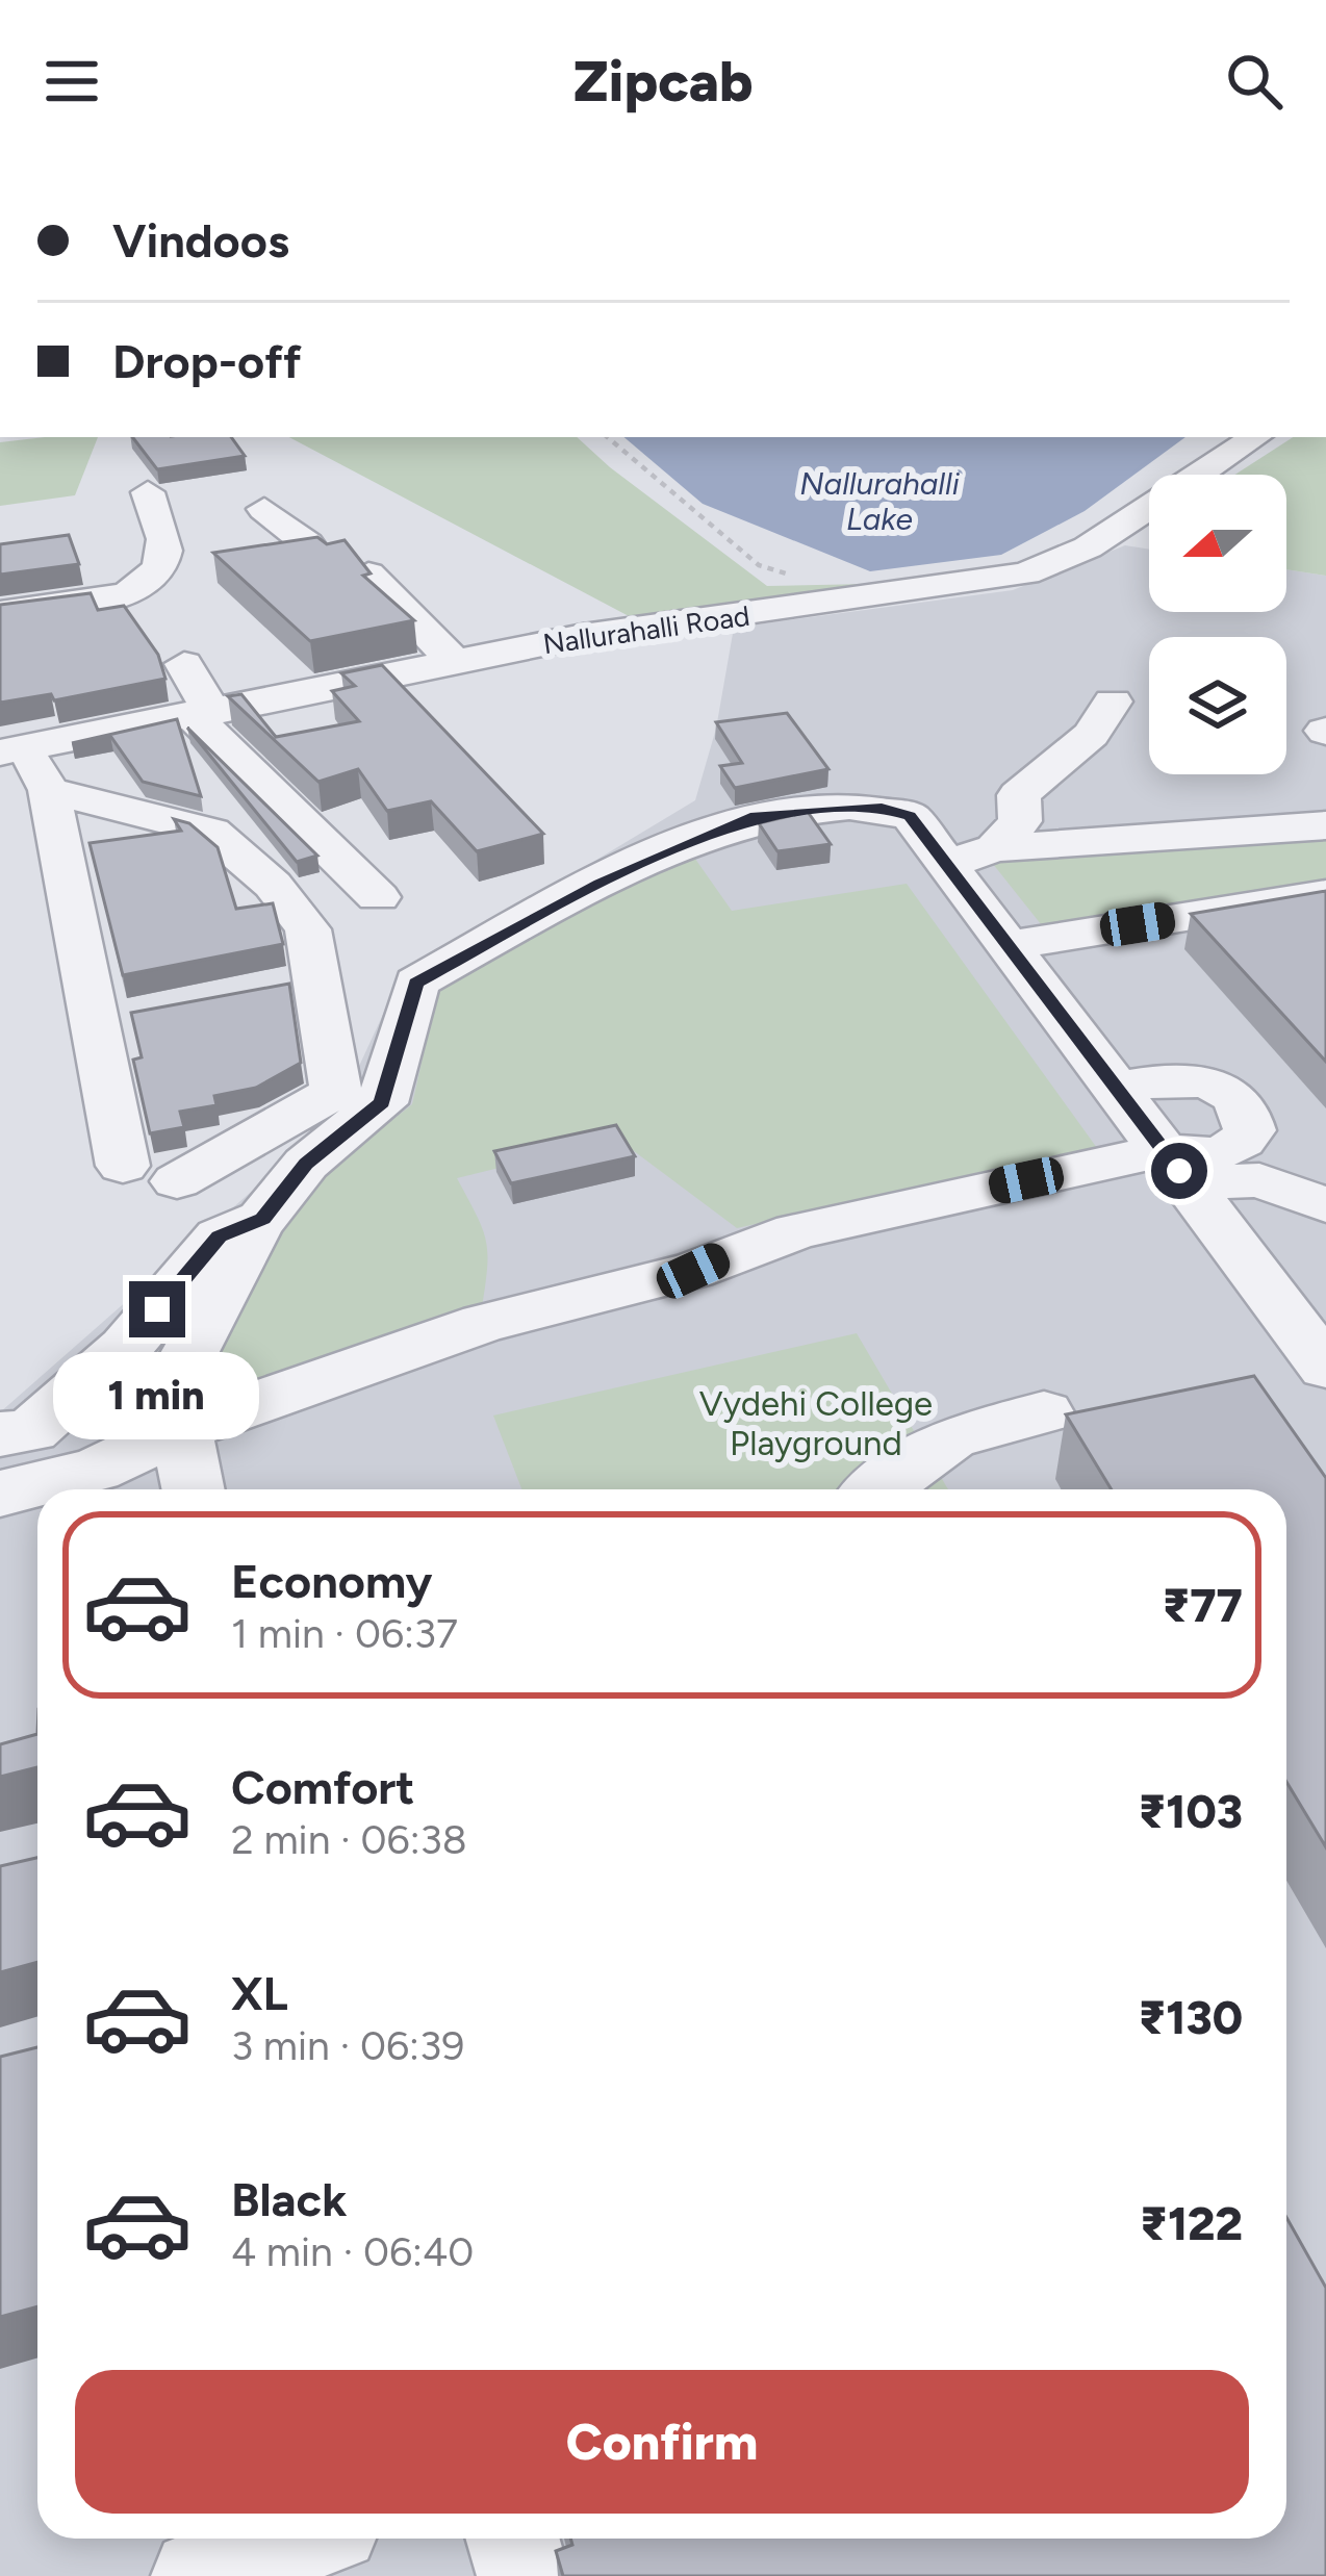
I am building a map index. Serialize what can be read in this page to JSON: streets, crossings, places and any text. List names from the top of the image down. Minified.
{"streets":{"street":["Nallurahalli Road"]},"water":["Nallurahalli Lake"],"parks":["Vydehi College Playground"],"north":"left","page":{"header":"Zipcab","banner":["Vindoos","Drop-off"],"bubble":"1 min","list":[{"name":"Economy","note":"1 min · 06:37","value":"₹77"},{"name":"Comfort","note":"2 min · 06:38","value":"₹103"},{"name":"XL","note":"3 min · 06:39","value":"₹130"},{"name":"Black","note":"4 min · 06:40","value":"₹122"}],"buttons":"Confirm"}}
